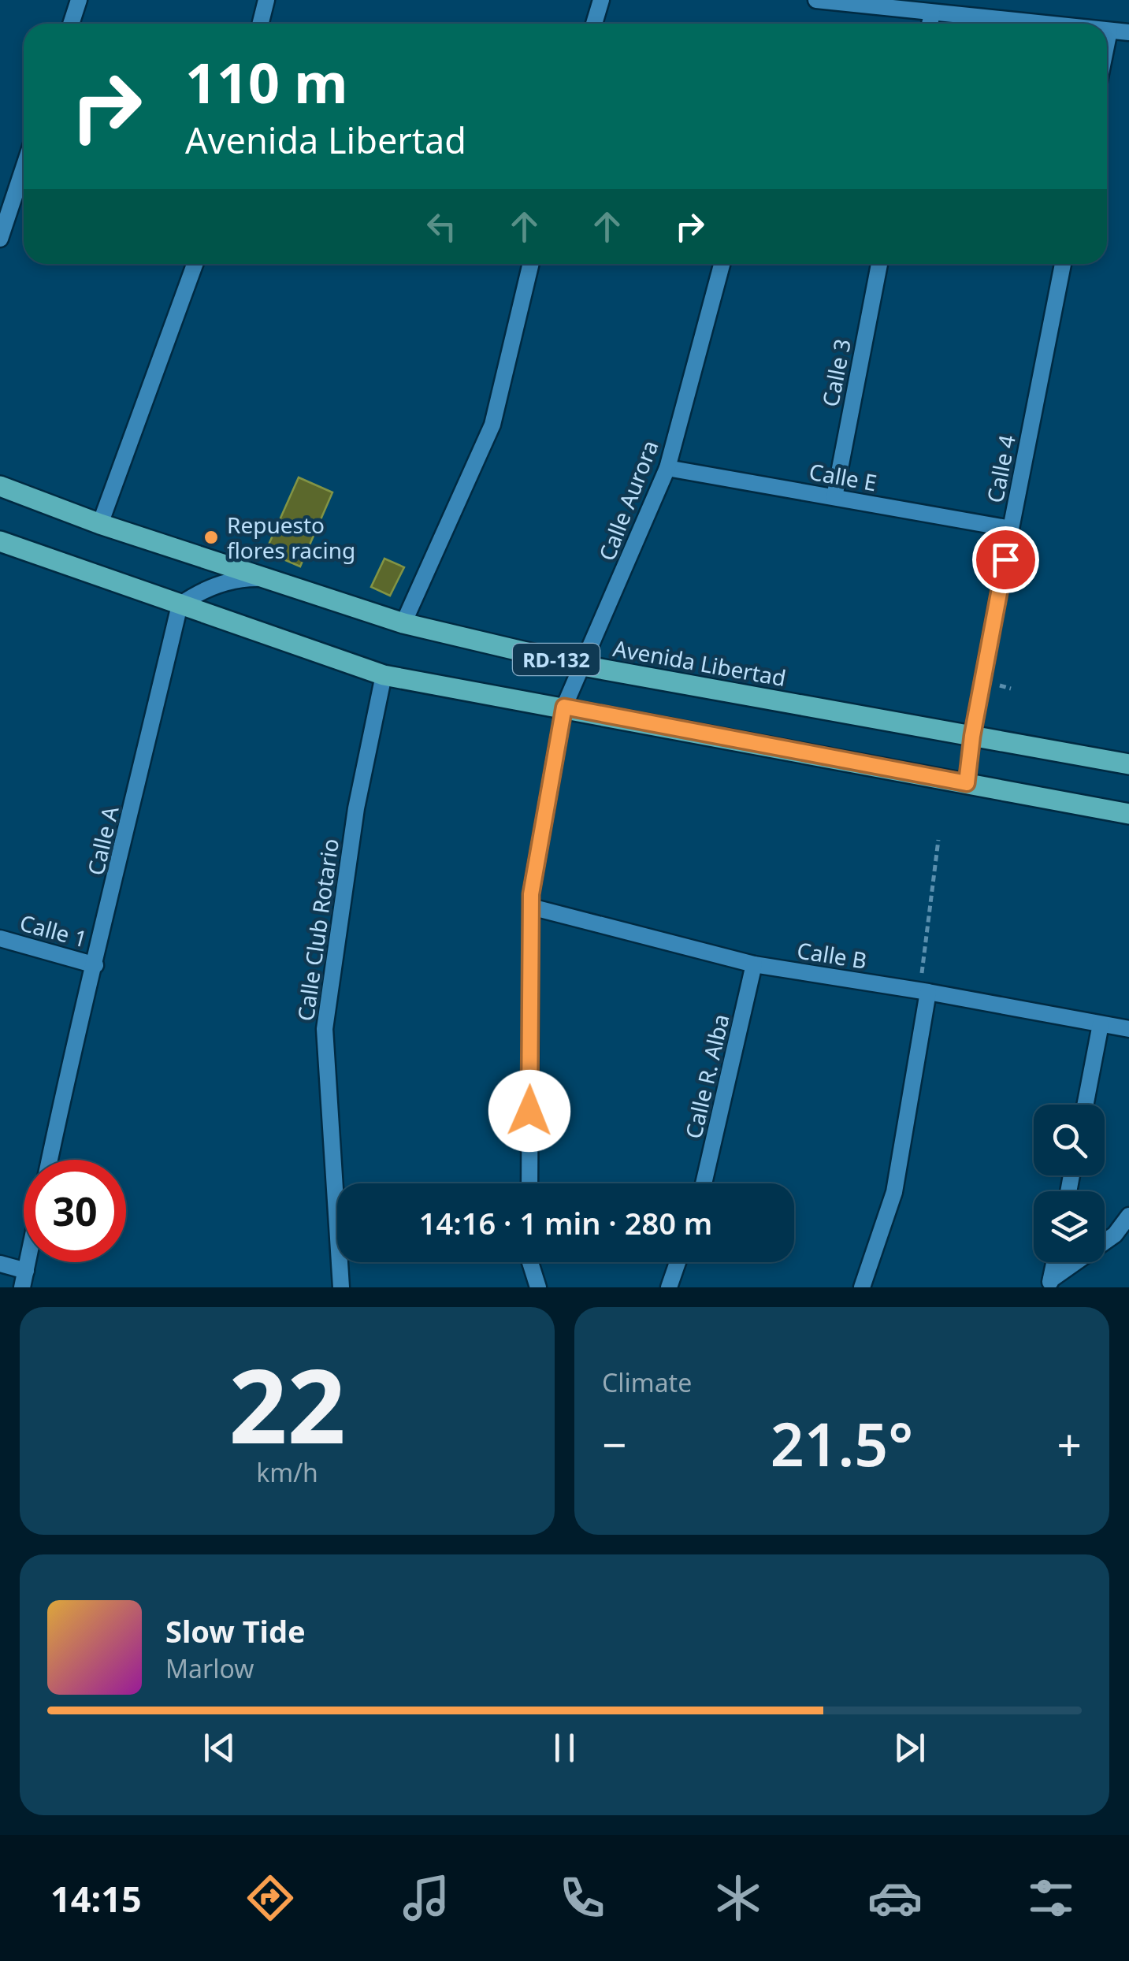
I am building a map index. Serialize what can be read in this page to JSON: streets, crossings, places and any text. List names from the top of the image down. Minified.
{"streets":{"main road":["RD-132","Avenida Libertad"],"street":["Calle 3","Calle 4","Calle E","Calle Aurora","Calle A","Calle Club Rotario","Calle 1","Calle B","Calle R. Alba"]},"crossings":[["Calle 3","Calle E"],["Calle 4","Calle E"],["Calle 4","RD-132"],["Calle 4","Avenida Libertad"],["Calle E","Calle Aurora"],["Calle Aurora","RD-132"],["Calle Aurora","Avenida Libertad"],["Calle Aurora","Calle B"],["RD-132","Calle A"],["RD-132","Calle Club Rotario"],["Calle A","Calle 1"],["Calle B","Calle R. Alba"]],"places":["Repuesto flores racing"],"page":{"turn":["110 m","Avenida Libertad"],"limit":"30","trip":"14:16 · 1 min · 280 m","tile":[["22","km/h"],"Climate"],"heat":["−","21.5°","+"],"song":["Slow Tide","Marlow"],"tabs":"14:15"}}
